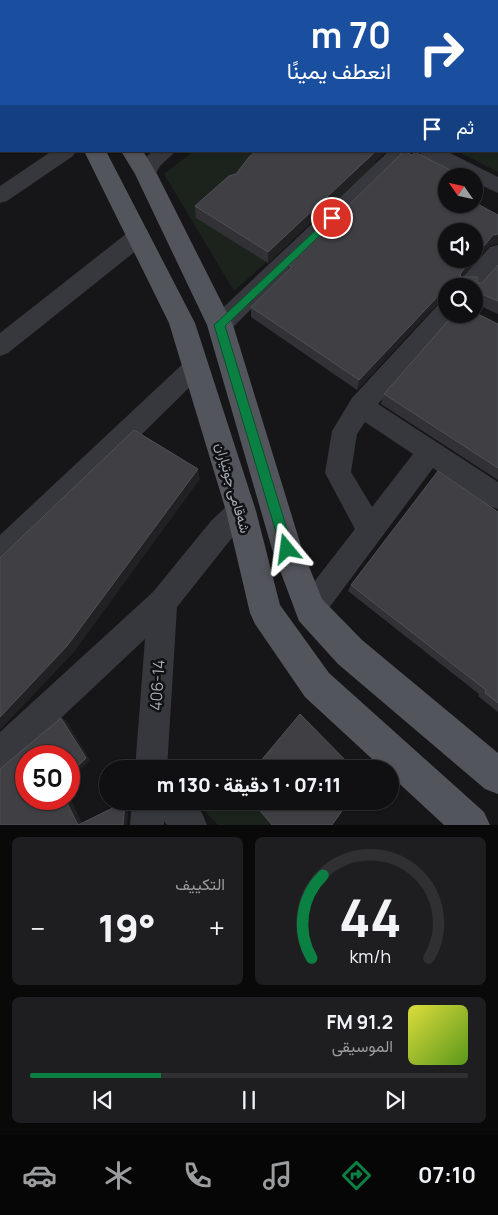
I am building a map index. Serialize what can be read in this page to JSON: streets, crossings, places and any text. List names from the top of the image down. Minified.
{"streets":{"main road":["شەقامی جوتیاران"],"street":["406-14"]},"north":"top left","page":{"turn":["70 m","انعطف يمينًا"],"then":"ثم","limit":"50","trip":"07:11 · 1 دقيقة · 130 m","tile":"التكييف","heat":["−","19°","+"],"song":["91.2 FM","الموسيقى"],"tabs":"07:10","gauge":["44","km/h"]}}
